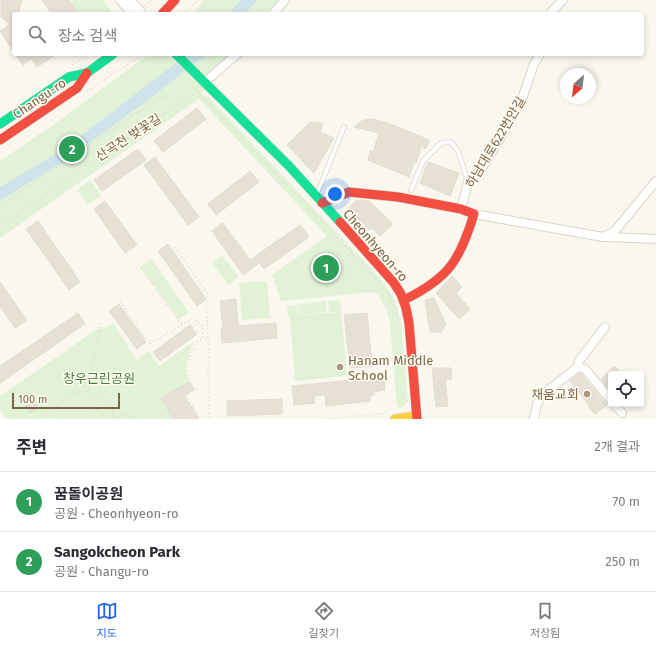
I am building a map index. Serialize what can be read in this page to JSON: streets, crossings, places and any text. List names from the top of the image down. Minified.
{"streets":{"main road":["Changu-ro","Cheonhyeon-ro"],"street":["하남대로622번안길"],"path":["산곡천 벚꽃길"]},"parks":["창우근린공원"],"places":["Hanam Middle School","채움교회"],"scale_bar":"100 m","north":"bottom left","page":{"search":"장소 검색","pins":["2","1"],"scale":"100 m","heading":["주변","2개 결과"],"list":[{"mark":"1","name":"꿈돌이공원","note":"공원 · Cheonhyeon-ro","value":"70 m"},{"mark":"2","name":"Sangokcheon Park","note":"공원 · Changu-ro","value":"250 m"}],"nav":["지도","길찾기","저장됨"]}}
